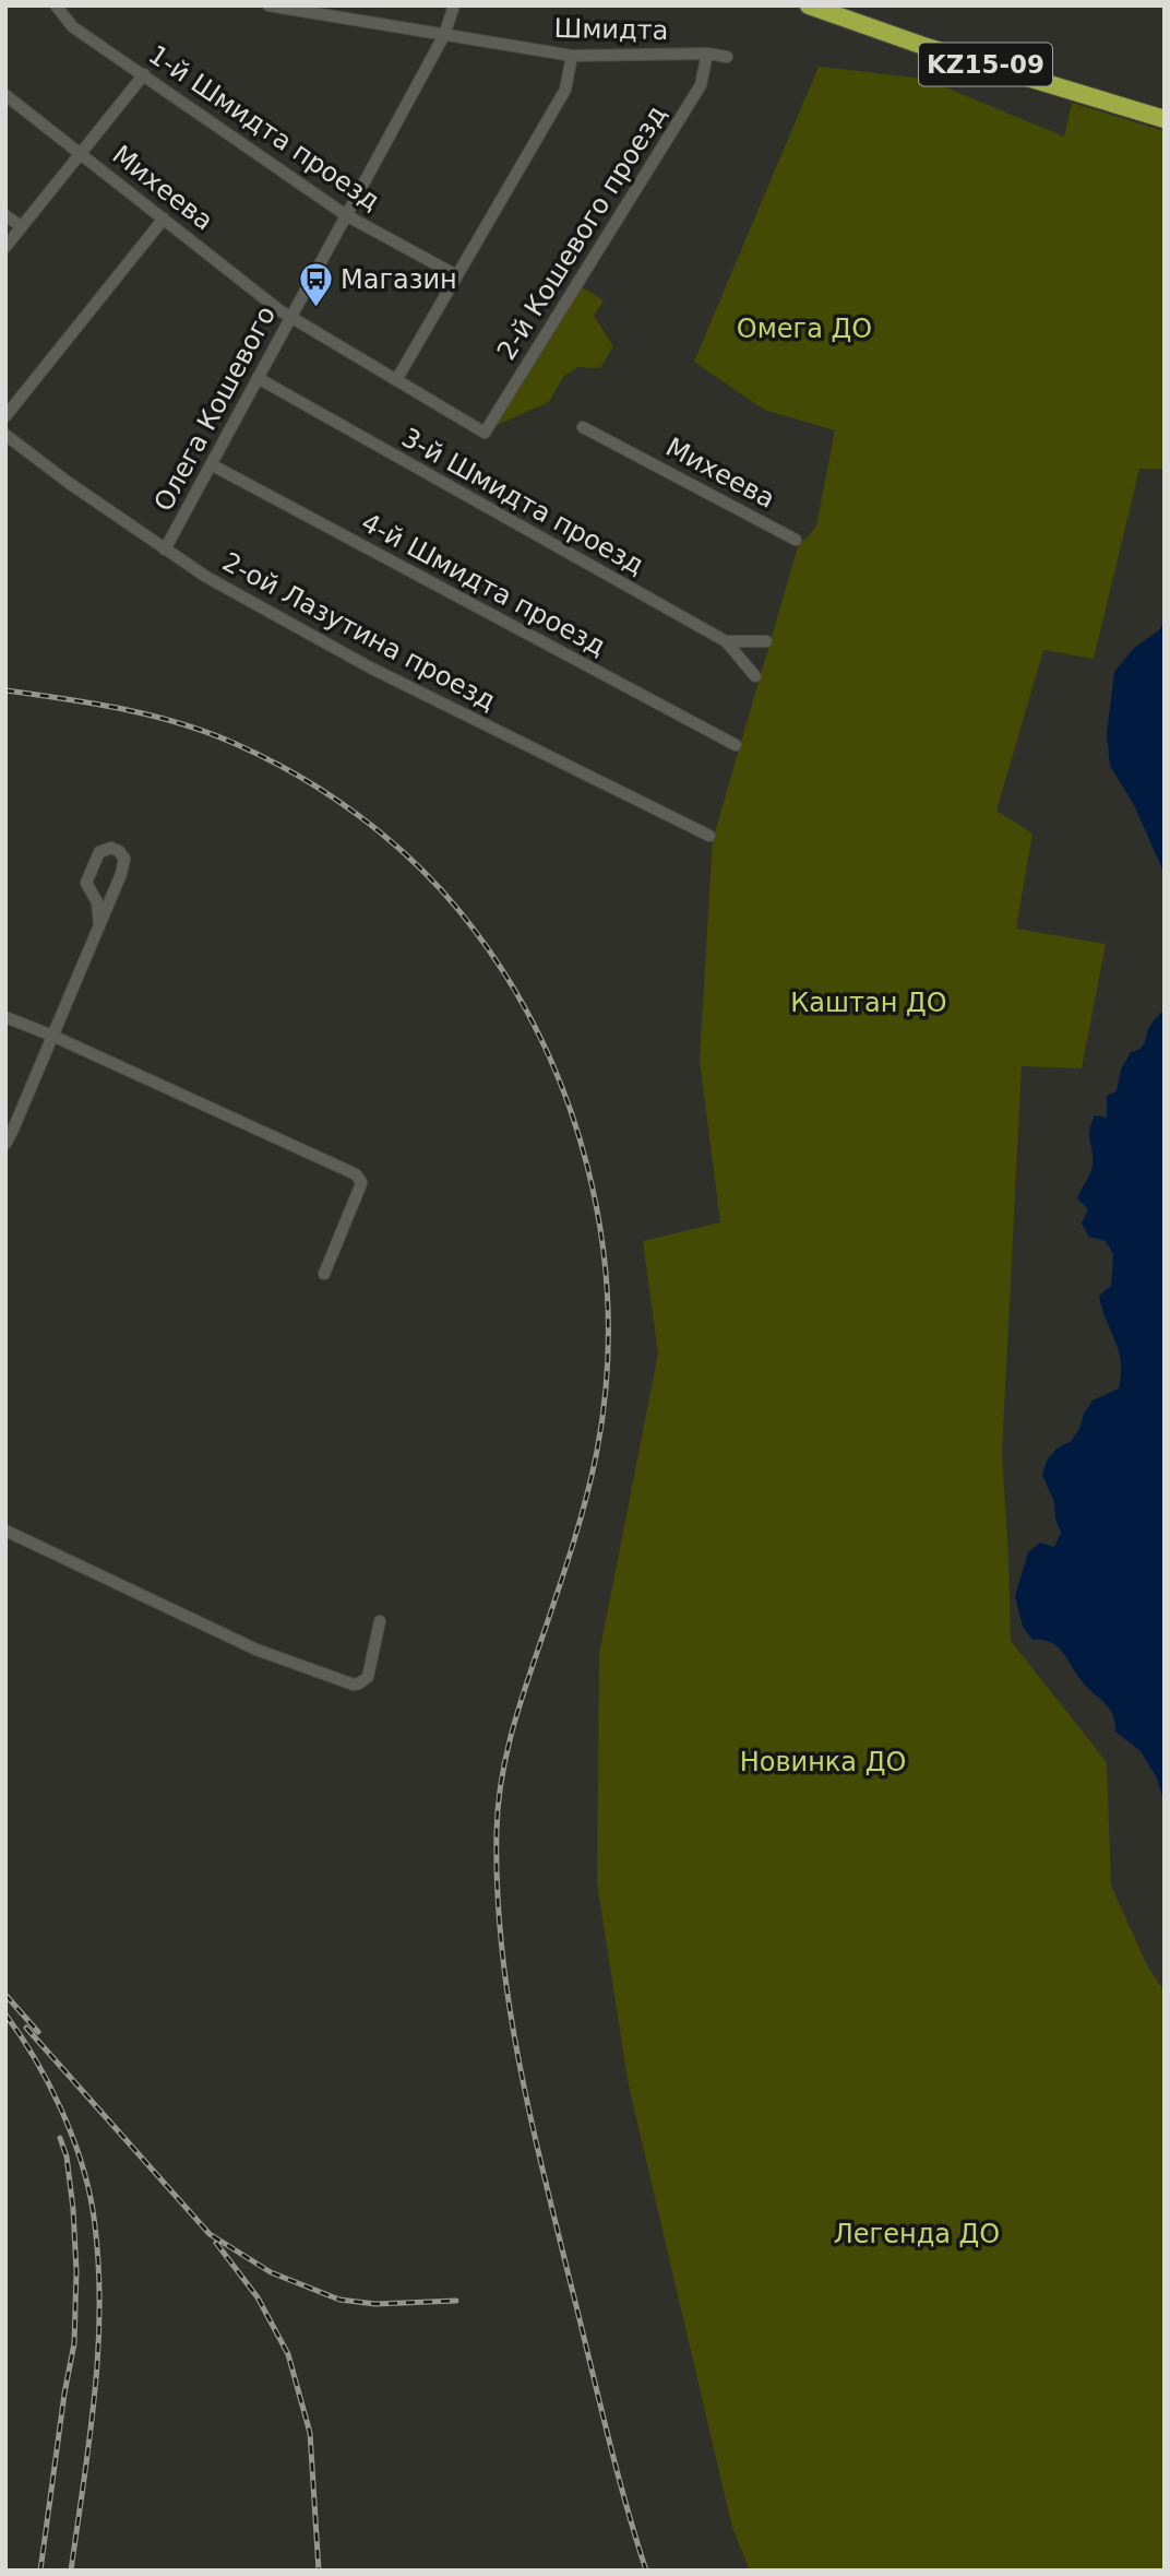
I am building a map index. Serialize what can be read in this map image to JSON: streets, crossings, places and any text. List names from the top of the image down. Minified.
{"streets":{"highway":["KZ15-09"],"street":["Шмидта","1-й Шмидта проезд","Михеева","2-й Кошевого проезд","Олега Кошевого","3-й Шмидта проезд","4-й Шмидта проезд","2-ой Лазутина проезд"]},"crossings":[["Шмидта","2-й Кошевого проезд"],["Шмидта","Олега Кошевого"],["1-й Шмидта проезд","Олега Кошевого"],["Михеева","Олега Кошевого"],["Олега Кошевого","3-й Шмидта проезд"],["Олега Кошевого","4-й Шмидта проезд"],["Олега Кошевого","2-ой Лазутина проезд"]],"parks":["Омега ДО","Каштан ДО","Новинка ДО","Легенда ДО"],"places":{"bus stop":["Магазин"]}}
